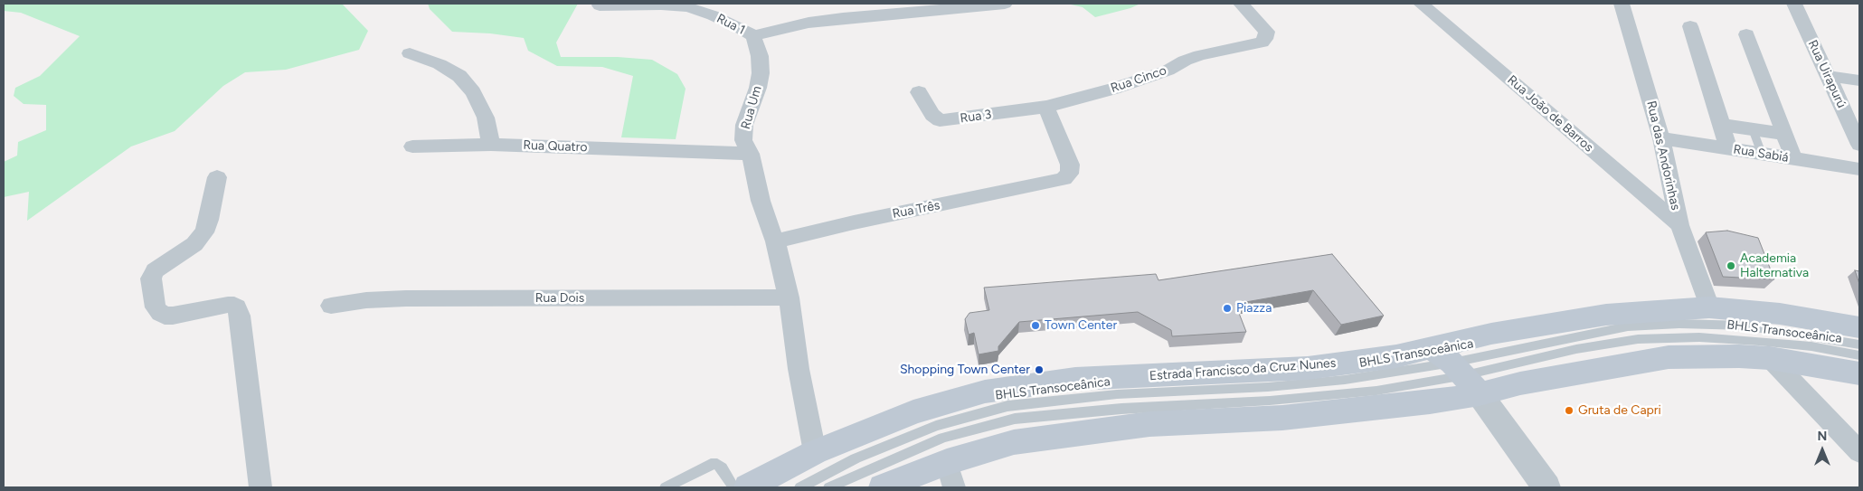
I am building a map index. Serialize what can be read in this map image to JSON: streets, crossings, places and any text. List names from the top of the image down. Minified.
{"streets":{"main road":["Estrada Francisco da Cruz Nunes"],"street":["Rua 1","Rua Uirapurú","Rua Cinco","Rua Um","Rua João de Barros","Rua 3","Rua Quatro","Rua Sabiá","Rua das Andorinhas","Rua Três","Rua Dois"],"lane":["BHLS Transoceânica"]},"crossings":[["Rua 1","Rua Um"],["Rua Cinco","Rua 3"],["Rua Cinco","Rua Três"],["Rua Um","Rua Quatro"],["Rua Um","Rua Três"],["Rua Um","Rua Dois"],["Rua Um","Estrada Francisco da Cruz Nunes"],["Rua João de Barros","Rua das Andorinhas"],["Rua 3","Rua Três"],["Rua Sabiá","Rua das Andorinhas"],["Rua das Andorinhas","Estrada Francisco da Cruz Nunes"]],"places":["Academia Halternativa","Piazza","Town Center","Shopping Town Center","Gruta de Capri"],"north":"top"}
